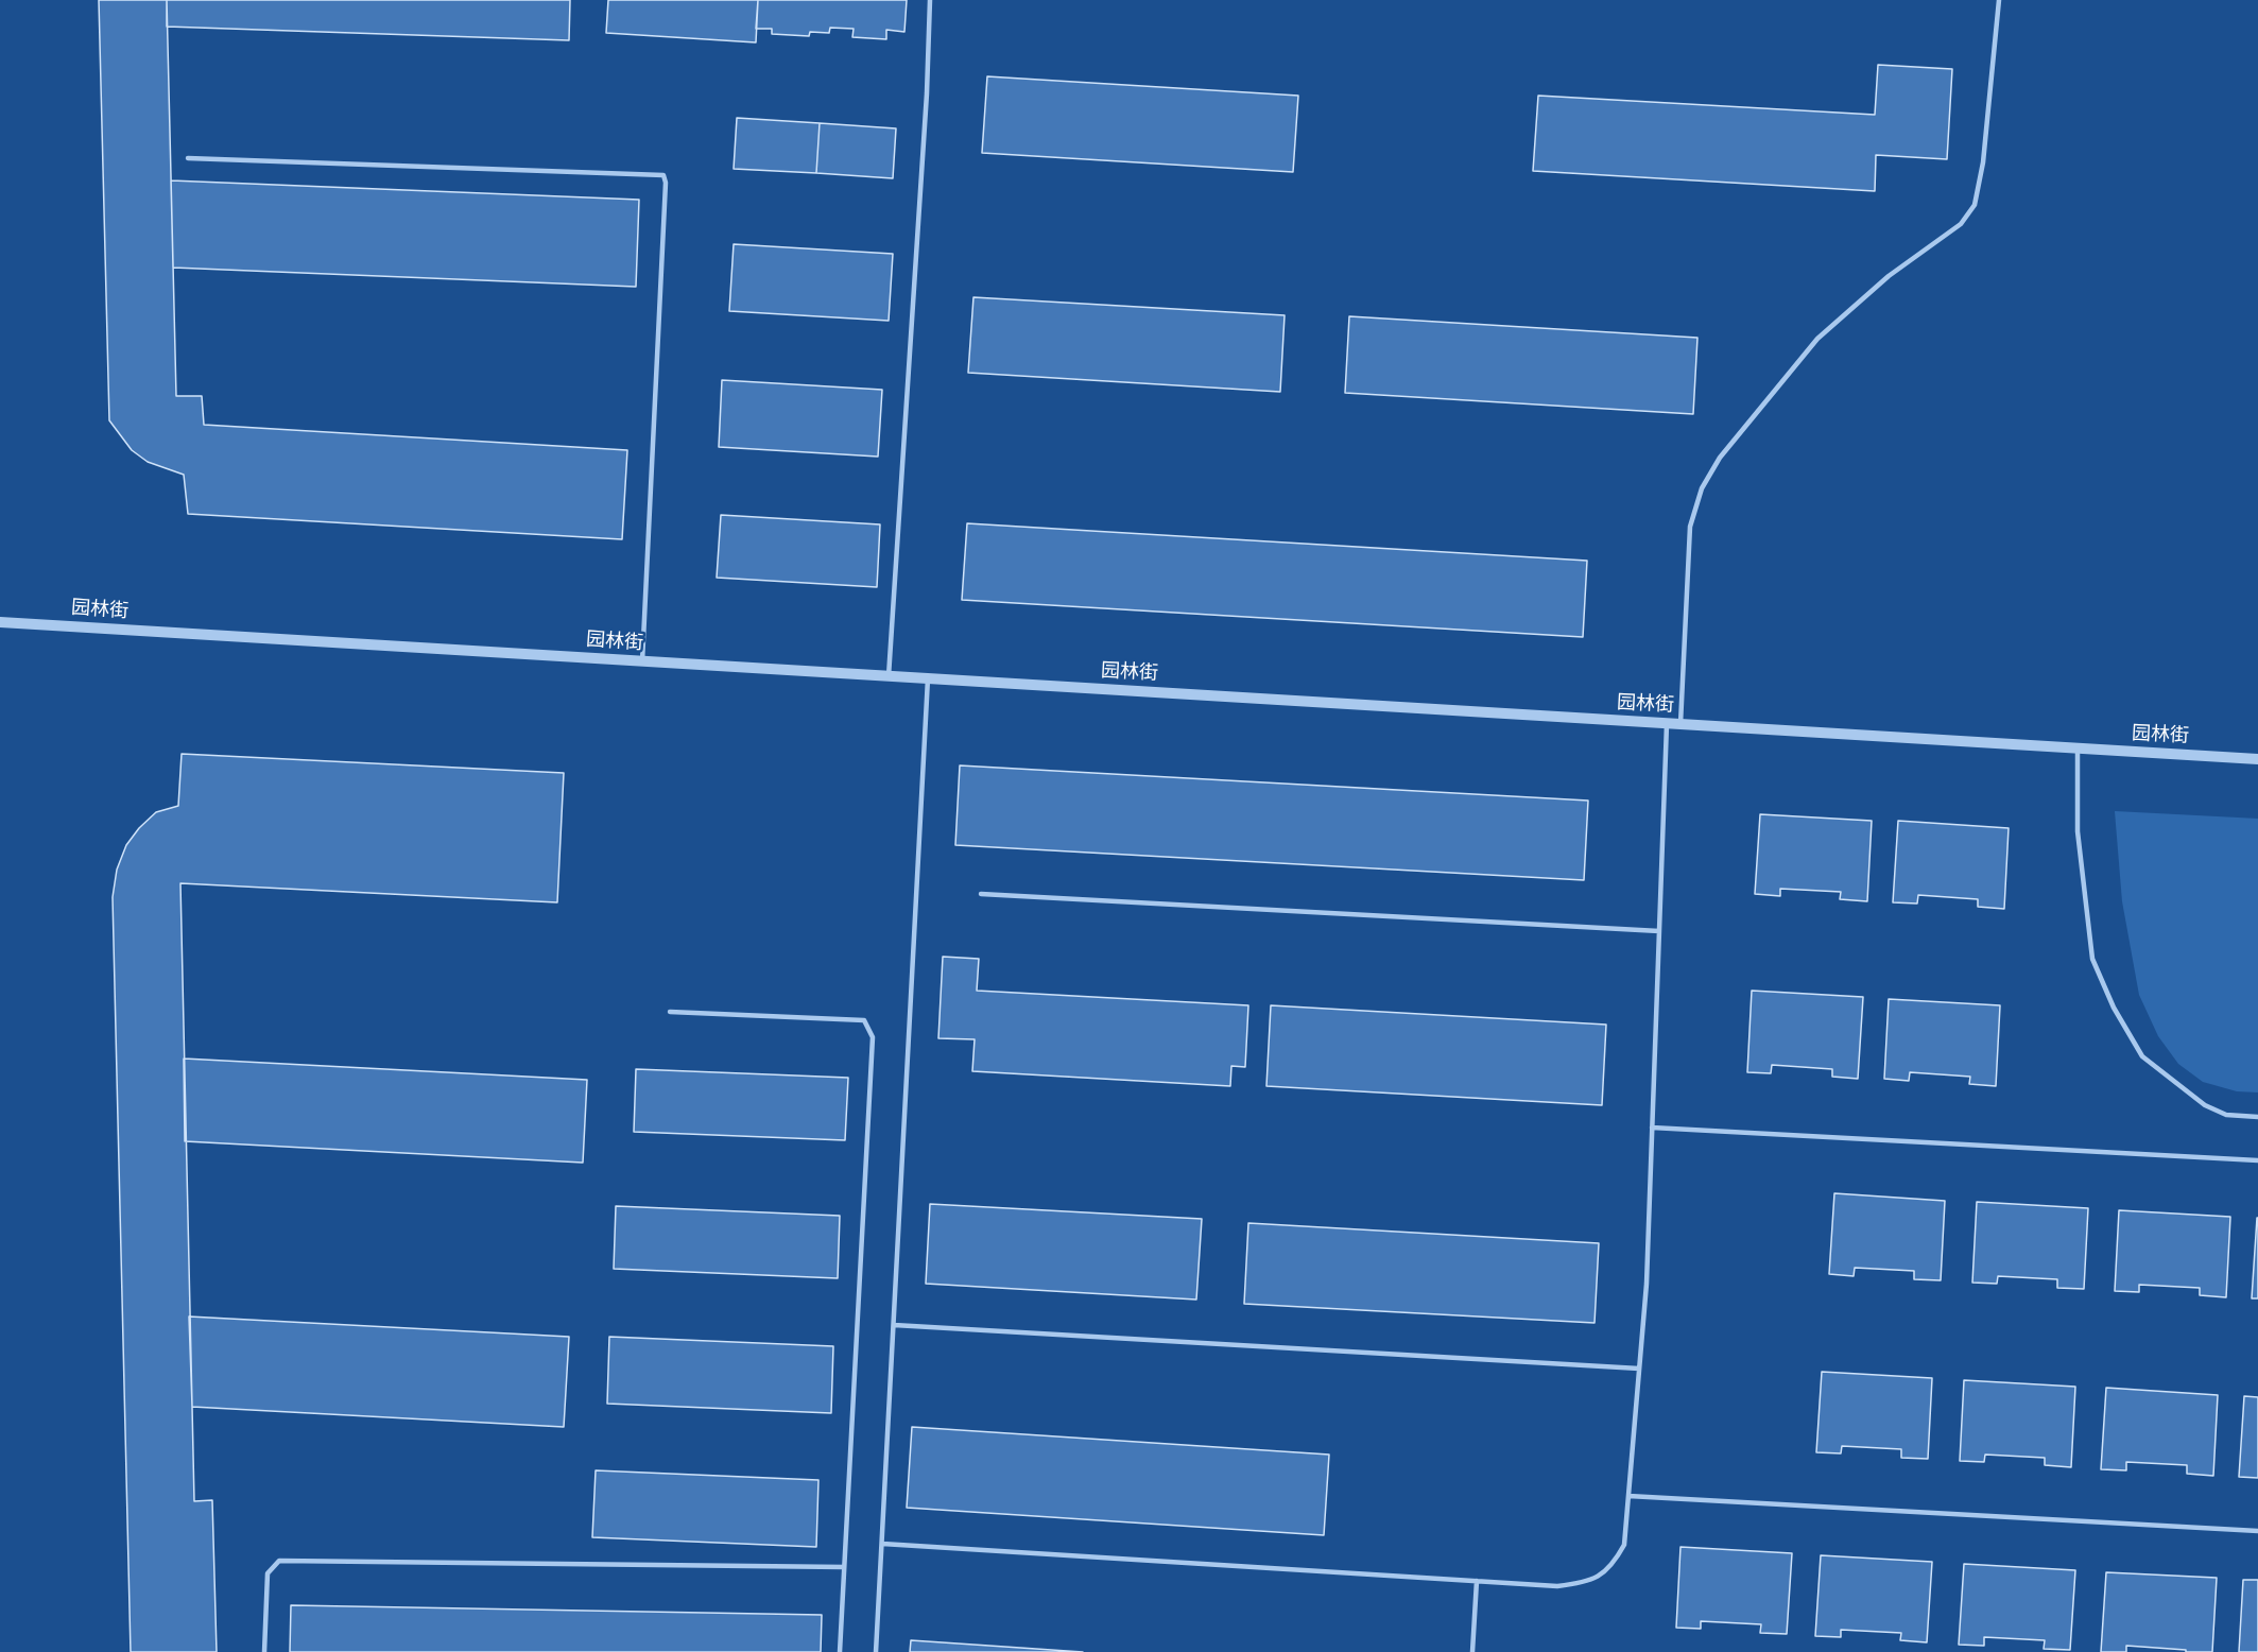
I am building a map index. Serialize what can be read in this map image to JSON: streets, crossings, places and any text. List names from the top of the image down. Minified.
{"streets":{"street":["园林街"]}}
